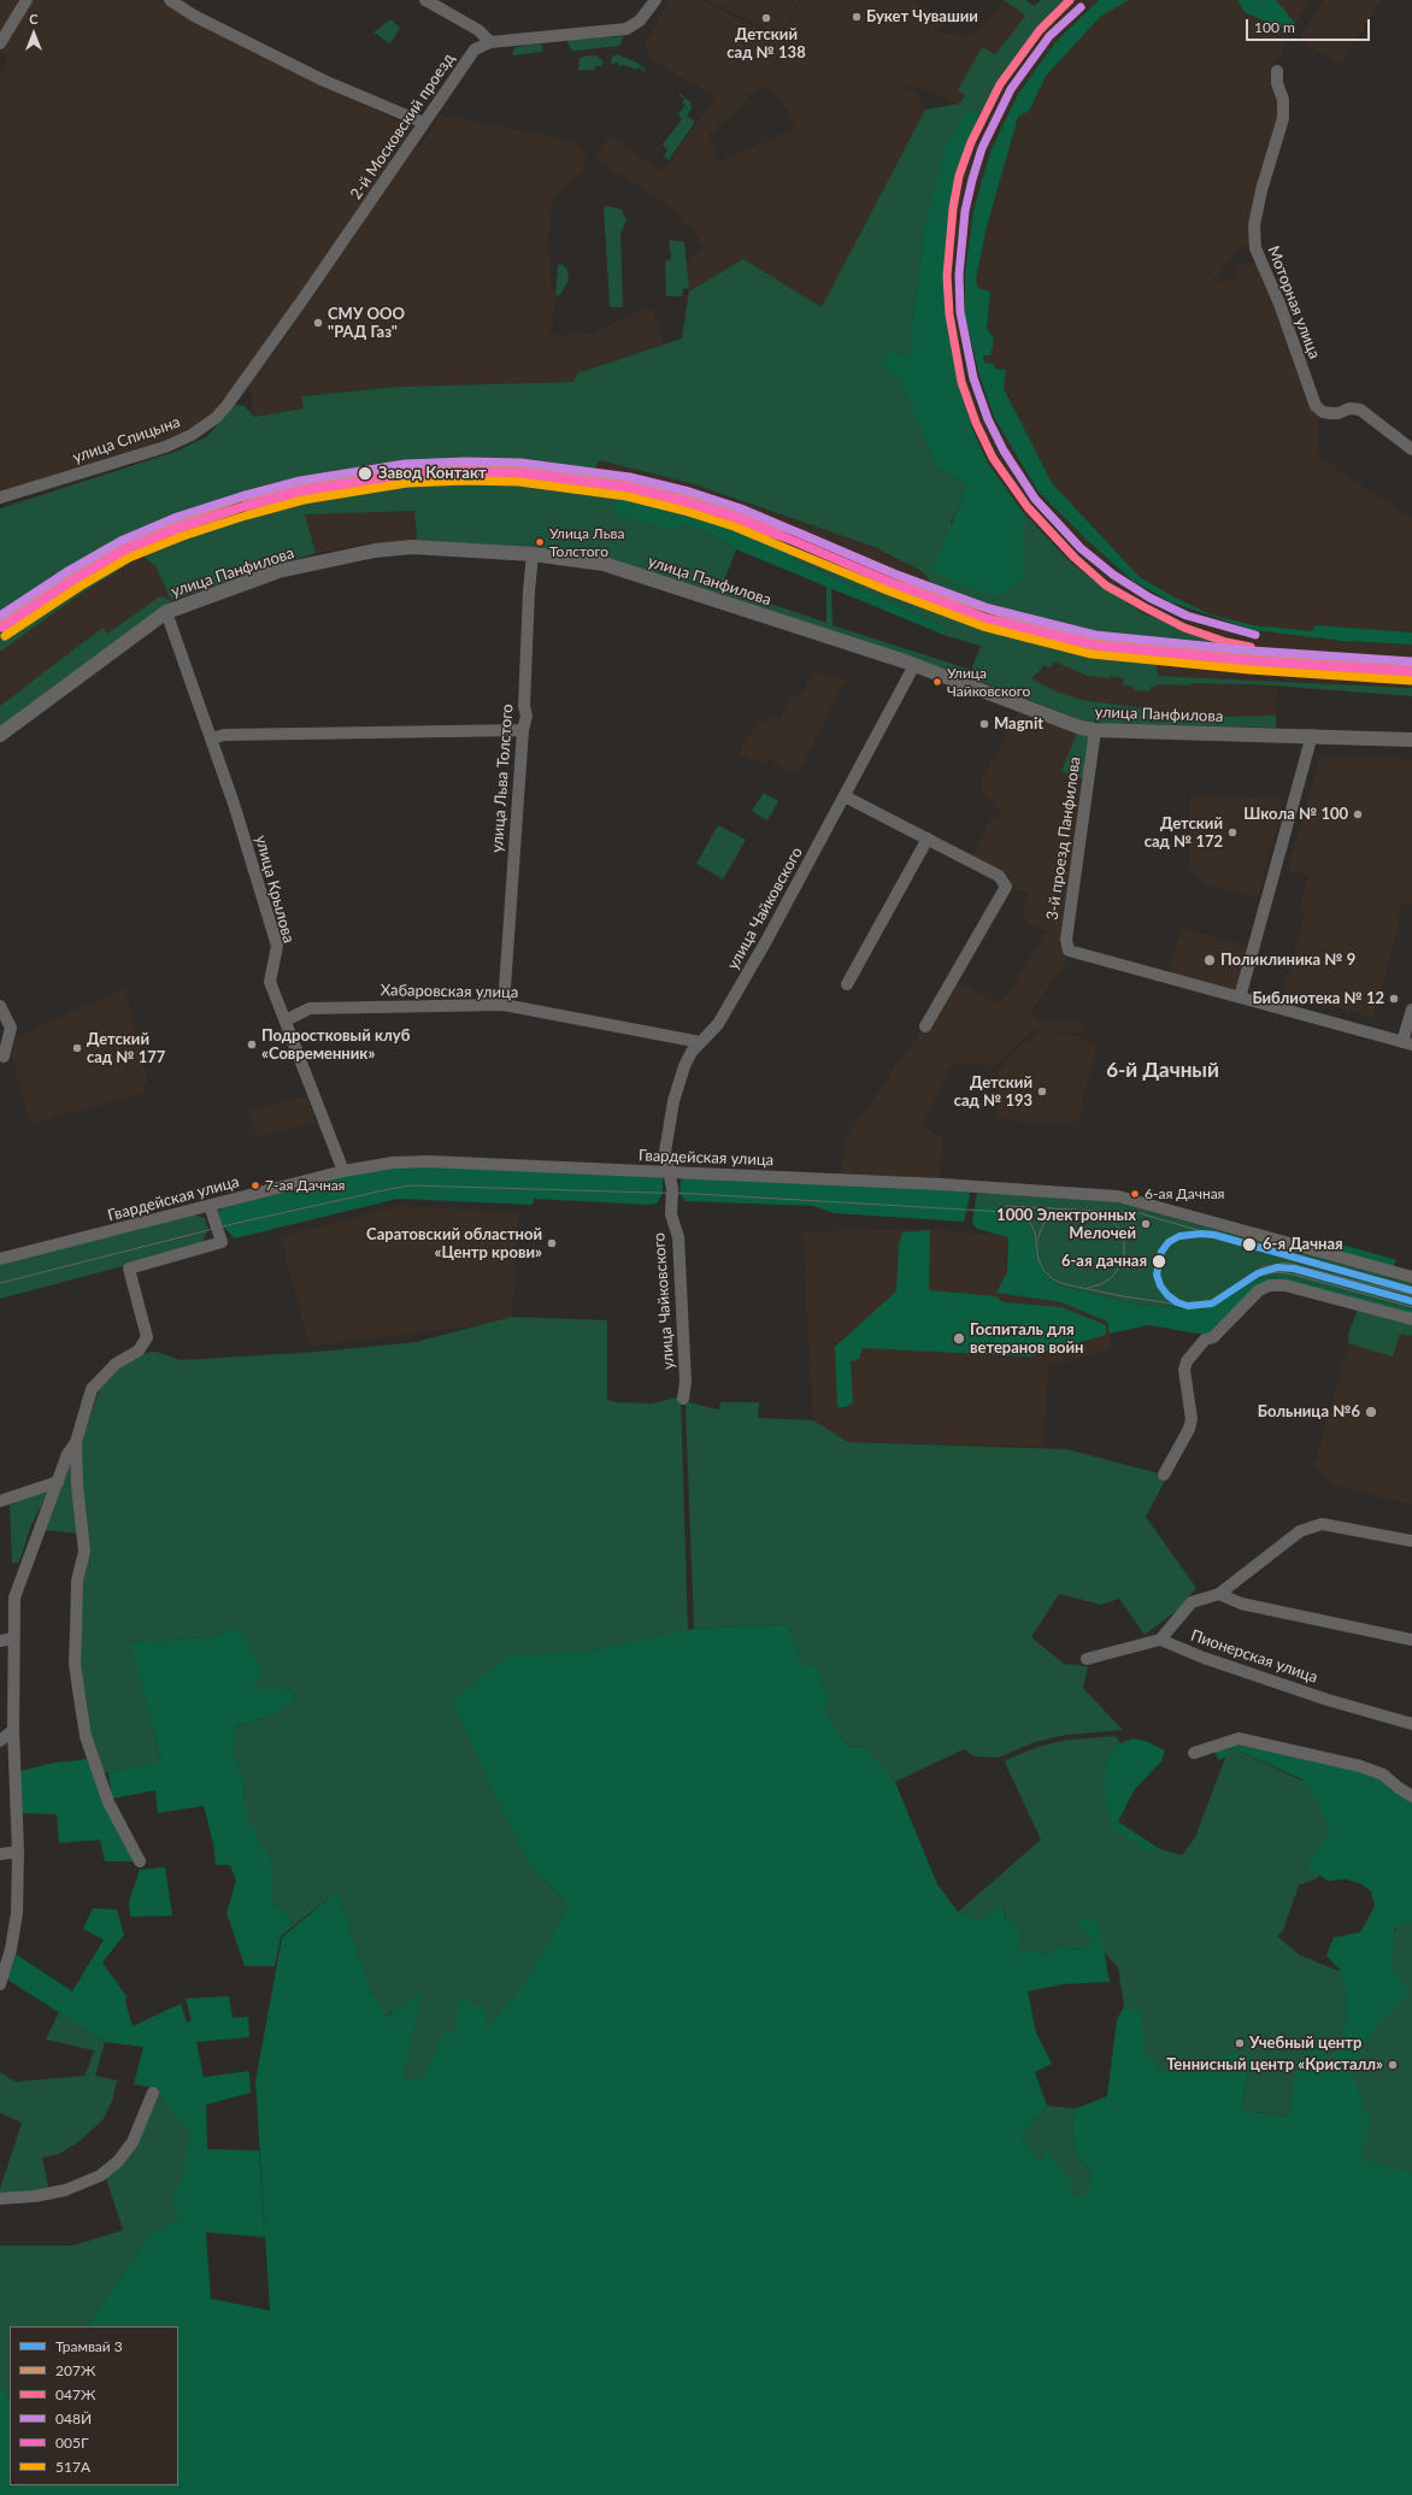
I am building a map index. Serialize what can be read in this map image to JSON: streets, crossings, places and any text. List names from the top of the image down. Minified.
{"streets":{"main road":["улица Панфилова"],"street":["2-й Московский проезд","Моторная улица","улица Спицына","улица Льва Толстого","3-й проезд Панфилова","улица Крылова","улица Чайковского","Хабаровская улица","Гвардейская улица","Пионерская улица"]},"crossings":[["2-й Московский проезд","улица Спицына"],["улица Панфилова","улица Льва Толстого"],["улица Панфилова","3-й проезд Панфилова"],["улица Панфилова","улица Крылова"],["улица Панфилова","улица Чайковского"],["улица Льва Толстого","Хабаровская улица"],["улица Крылова","Хабаровская улица"],["улица Крылова","Гвардейская улица"],["улица Чайковского","Хабаровская улица"],["улица Чайковского","Гвардейская улица"]],"districts":["6-й Дачный"],"places":["Букет Чувашии","Детский сад № 138","СМУ ООО \"РАД Газ\"","Завод Контакт","Улица Льва Толстого","Улица Чайковского","Magnit","Школа № 100","Детский сад № 172","Поликлиника № 9","Библиотека № 12","Подростковый клуб «Современник»","Детский сад № 177","Детский сад № 193","7-ая Дачная","6-ая Дачная","1000 Электронных Мелочей","Саратовский областной «Центр крови»","6-я Дачная","6-ая дачная","Госпиталь для ветеранов войн","Больница №6","Учебный центр","Теннисный центр «Кристалл»"],"lines":["transit line 047Ж","transit line 048Й","transit line 207Ж","transit line 005Г","transit line 517А","tram line 3"],"legend":["Трамвай 3","207Ж","047Ж","048Й","005Г","517А"],"scale_bar":"100 m","north":"top"}
